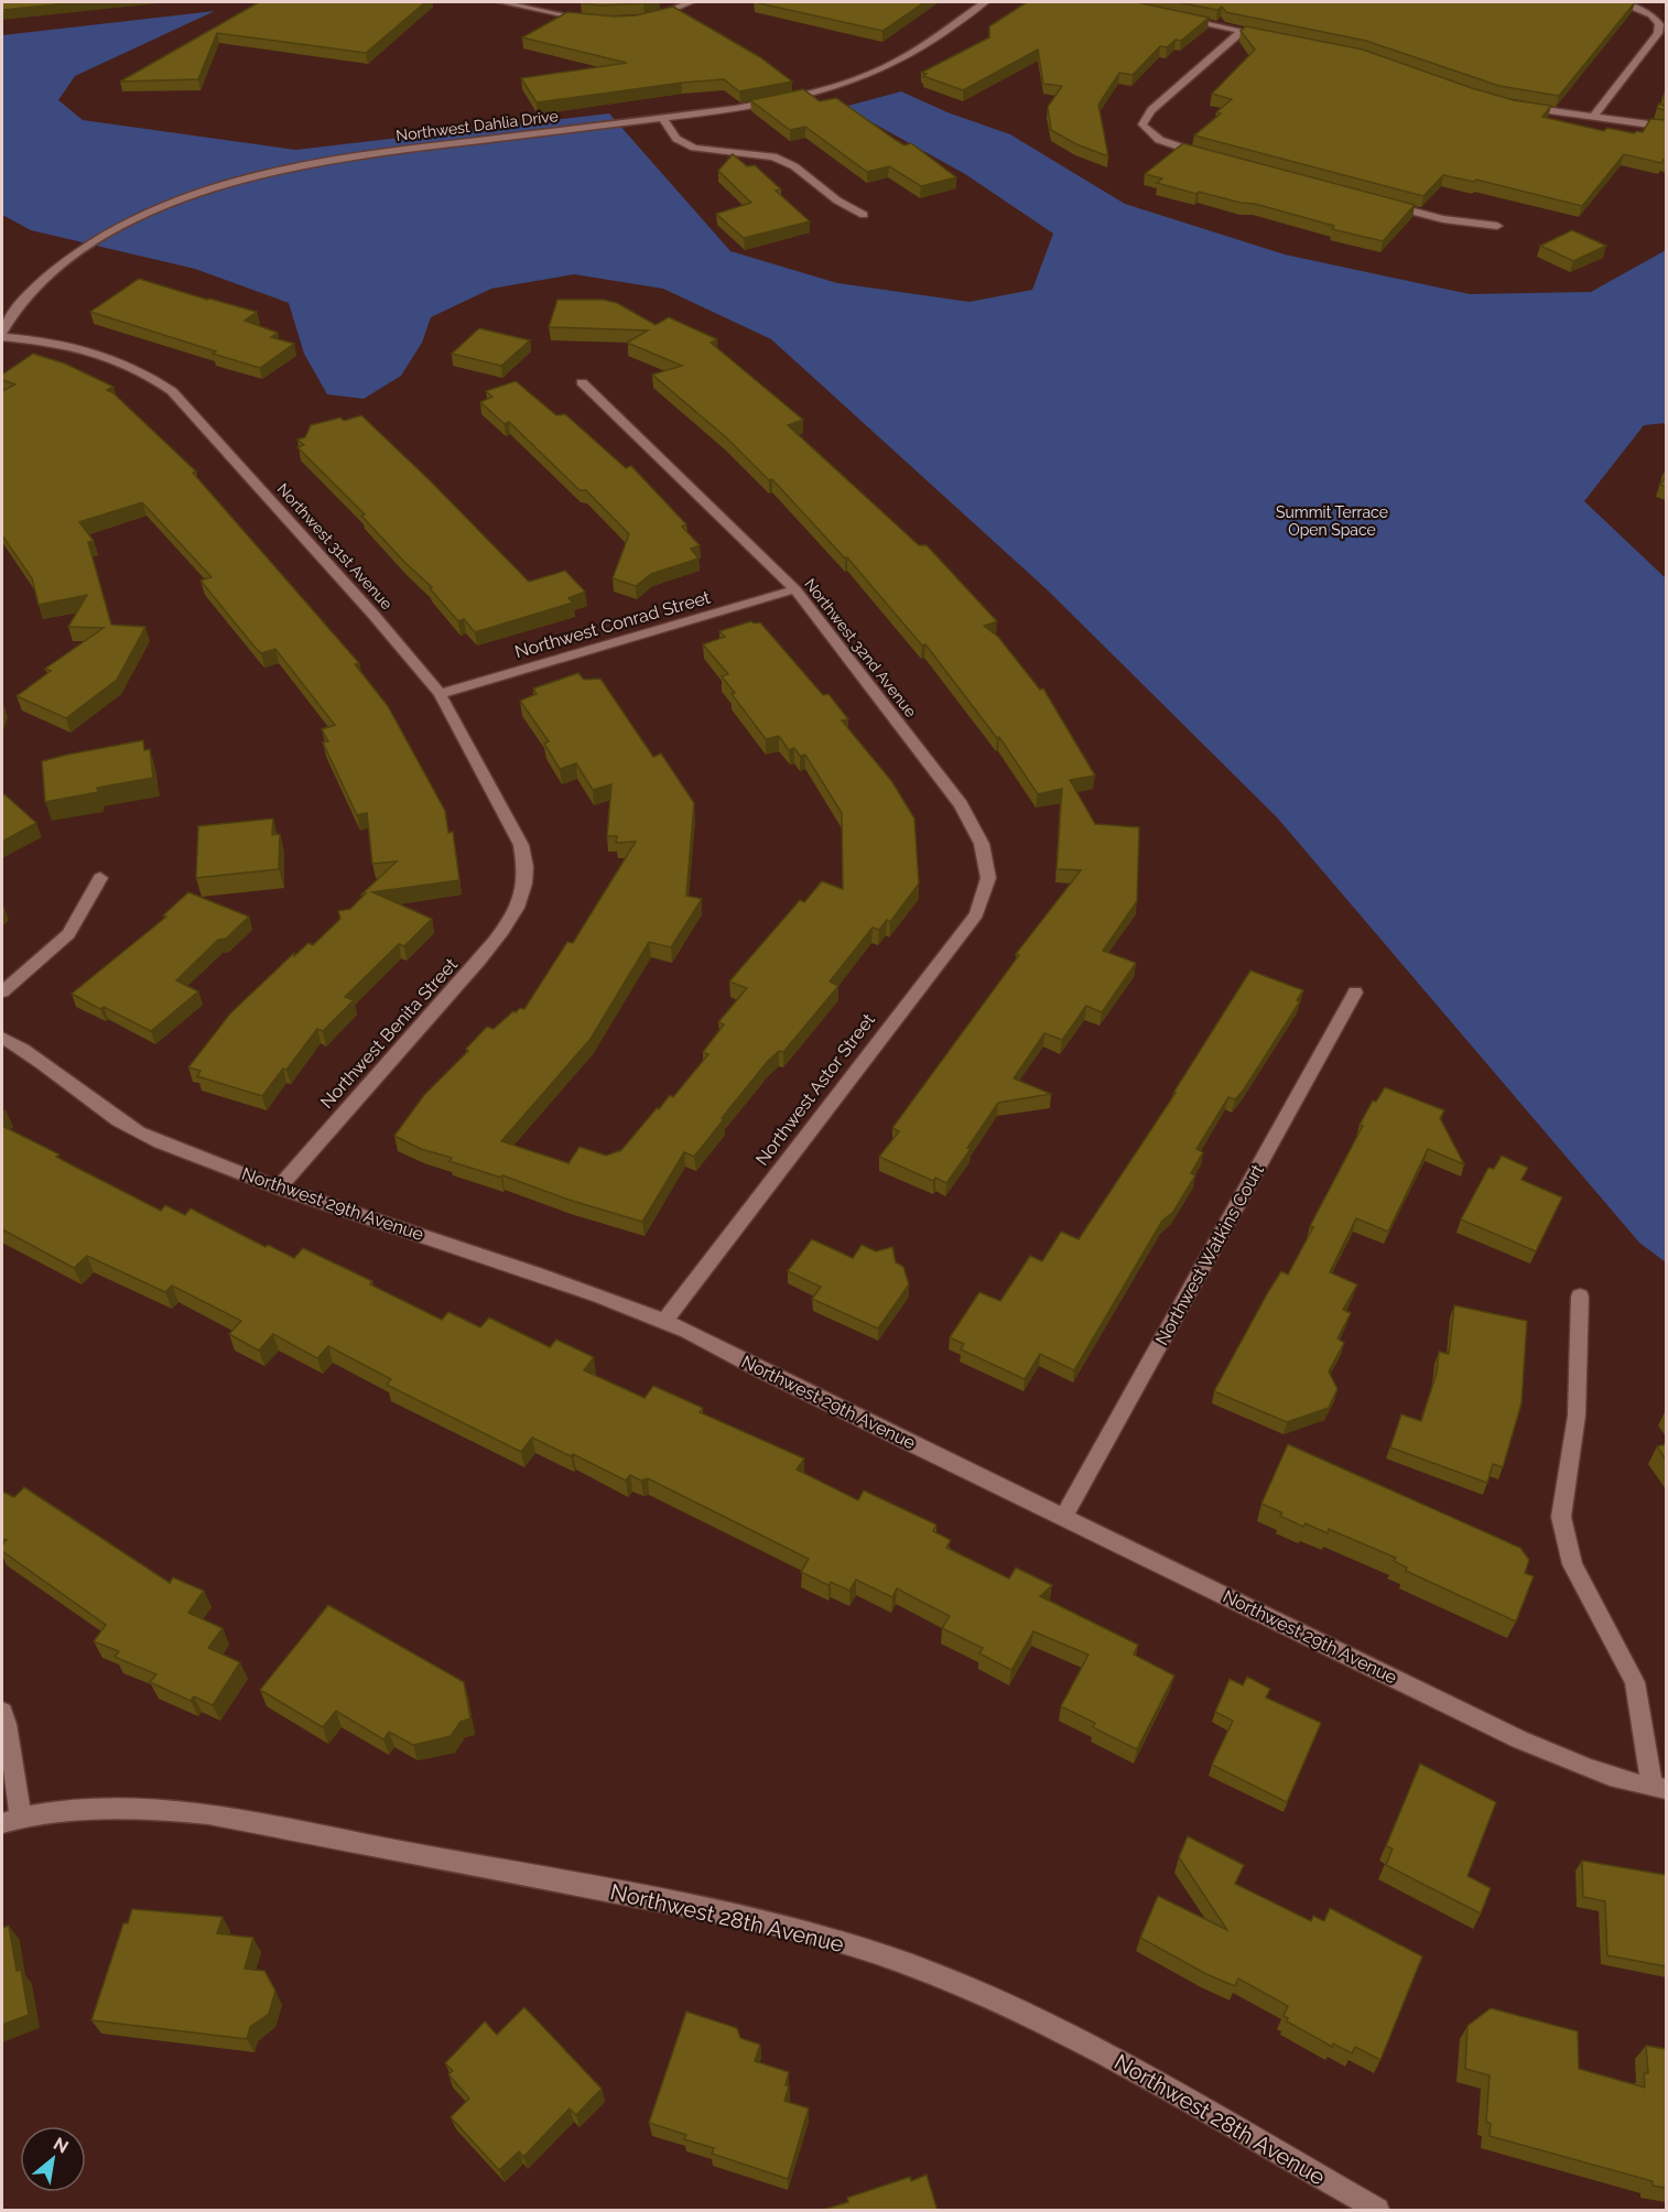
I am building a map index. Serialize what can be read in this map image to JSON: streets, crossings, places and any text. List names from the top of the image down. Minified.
{"streets":{"street":["Northwest Dahlia Drive","Northwest 31st Avenue","Northwest Conrad Street","Northwest 32nd Avenue","Northwest Benita Street","Northwest Astor Street","Northwest 29th Avenue","Northwest Watkins Court","Northwest 28th Avenue"]},"crossings":[["Northwest Dahlia Drive","Northwest 31st Avenue"],["Northwest 31st Avenue","Northwest Conrad Street"],["Northwest 31st Avenue","Northwest Benita Street"],["Northwest Conrad Street","Northwest 32nd Avenue"],["Northwest 32nd Avenue","Northwest Astor Street"],["Northwest Benita Street","Northwest 29th Avenue"],["Northwest Astor Street","Northwest 29th Avenue"],["Northwest 29th Avenue","Northwest Watkins Court"]],"parks":["Summit Terrace Open Space"],"north":"top right"}
